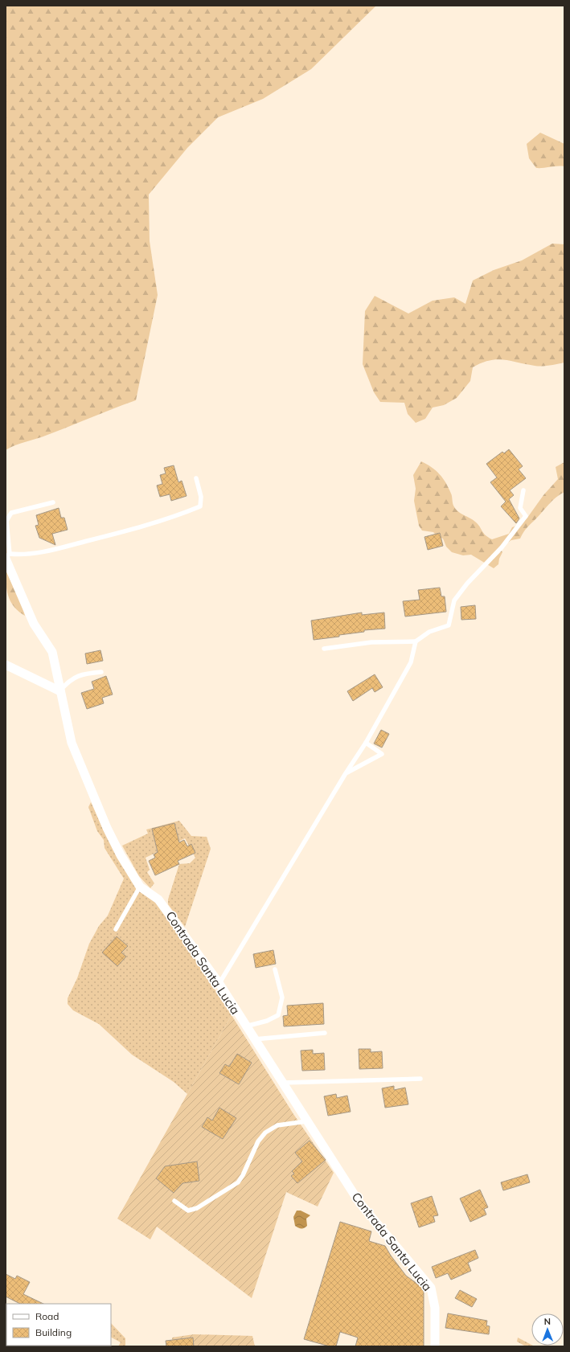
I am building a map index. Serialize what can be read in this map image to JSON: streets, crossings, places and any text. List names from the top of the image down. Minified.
{"streets":{"street":["Contrada Santa Lucia"]},"legend":["Road","Building"],"north":"top"}
